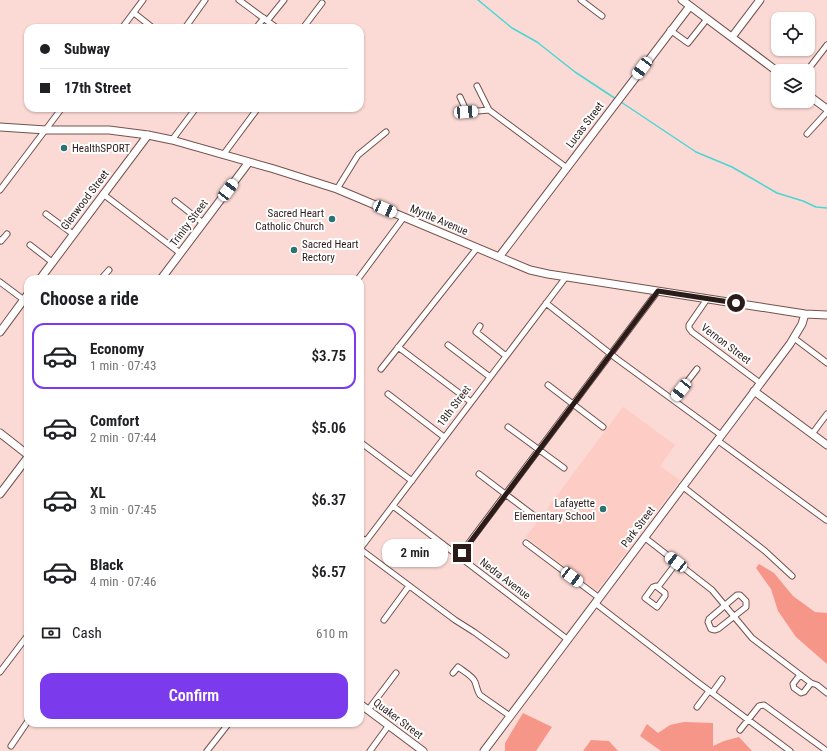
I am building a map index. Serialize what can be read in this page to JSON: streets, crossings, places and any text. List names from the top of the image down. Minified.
{"streets":{"street":["Lucas Street","Glenwood Street","Myrtle Avenue","Trinity Street","Vernon Street","18th Street","Park Street","Nedra Avenue","Quaker Street"]},"crossings":[["Lucas Street","Myrtle Avenue"],["Glenwood Street","Myrtle Avenue"],["Myrtle Avenue","Trinity Street"],["Myrtle Avenue","Vernon Street"],["Myrtle Avenue","18th Street"],["Myrtle Avenue","Park Street"],["Vernon Street","Park Street"],["18th Street","Nedra Avenue"],["Park Street","Nedra Avenue"]],"places":["HealthSPORT","Sacred Heart Catholic Church","Sacred Heart Rectory","Lafayette Elementary School"],"page":{"banner":["Subway","17th Street"],"heading":"Choose a ride","list":[{"name":"Economy","note":"1 min · 07:43","value":"$3.75"},{"name":"Comfort","note":"2 min · 07:44","value":"$5.06"},{"name":"XL","note":"3 min · 07:45","value":"$6.37"},{"name":"Black","note":"4 min · 07:46","value":"$6.57"}],"bubble":"2 min","pay":["Cash","610 m"],"buttons":"Confirm"}}
